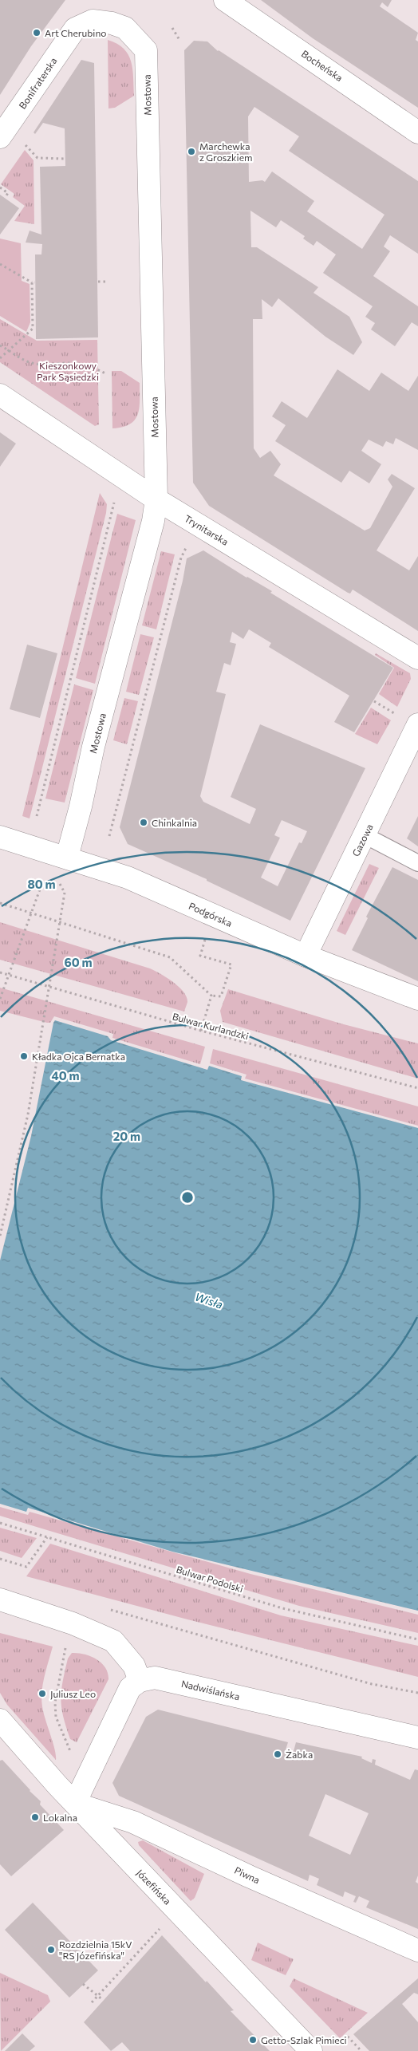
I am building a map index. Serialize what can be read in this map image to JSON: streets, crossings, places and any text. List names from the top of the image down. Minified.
{"streets":{"street":["Bocheńska","Bonifraterska","Mostowa","Trynitarska","Gazowa","Podgórska","Nadwiślańska","Piwna","Józefińska"],"path":["Bulwar Kurlandzki","Bulwar Podolski"]},"crossings":[["Bonifraterska","Mostowa"],["Mostowa","Trynitarska"],["Mostowa","Podgórska"],["Gazowa","Podgórska"],["Piwna","Józefińska"]],"water":["Wisła"],"parks":["Kieszonkowy Park Sąsiedzki"],"places":["Art Cherubino","Marchewka z Groszkiem","Chinkalnia","Kładka Ojca Bernatka","Juliusz Leo","Żabka","Lokalna","Rozdzielnia 15kV \"RS Józefińska\"","Getto-Szlak Pimieci"],"rings":["80 m","60 m","40 m","20 m"]}
